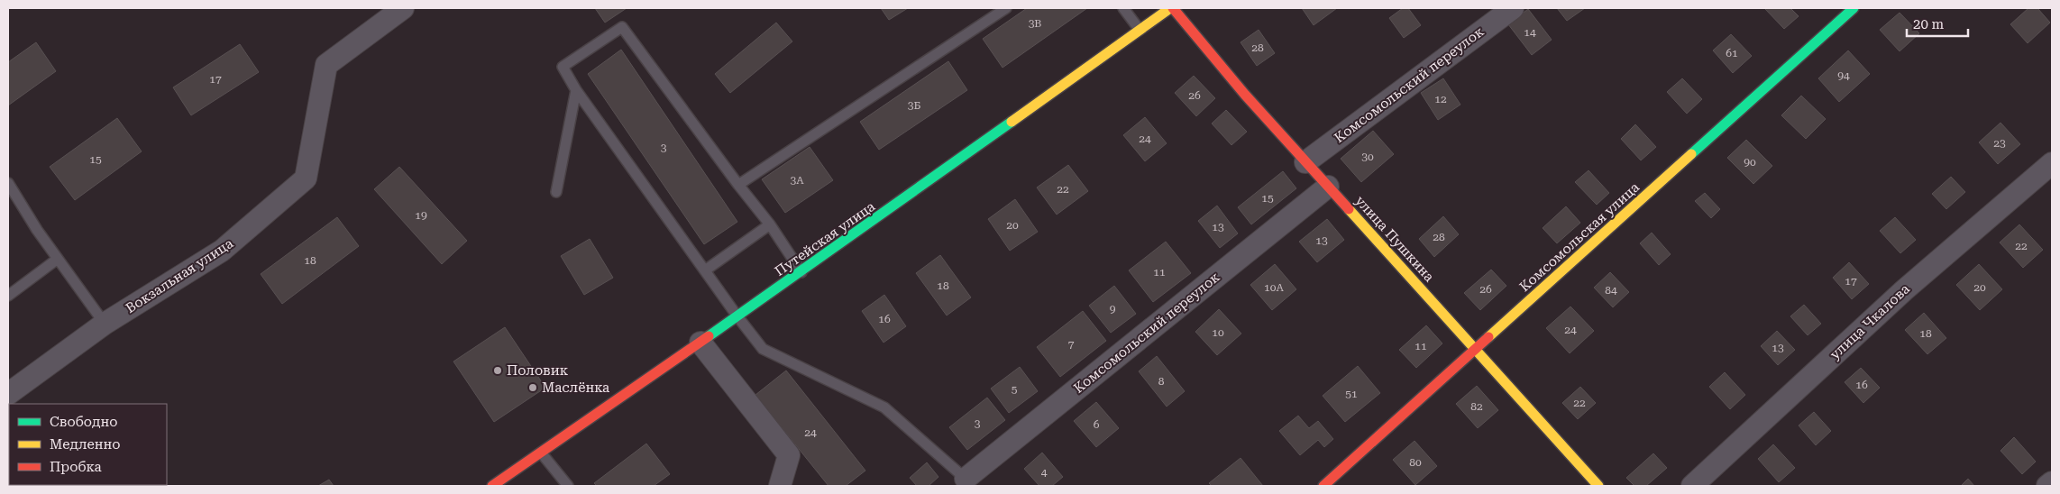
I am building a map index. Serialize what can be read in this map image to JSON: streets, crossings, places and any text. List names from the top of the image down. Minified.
{"streets":{"street":["Комсомольский переулок","Комсомольская улица","Путейская улица","улица Пушкина","Вокзальная улица","улица Чкалова"]},"crossings":[["Комсомольский переулок","улица Пушкина"],["Комсомольская улица","улица Пушкина"],["Путейская улица","улица Пушкина"]],"places":["Половик","Маслёнка"],"house_numbers":["3В","14","28","61","94","17","26","12","3Б","24","23","3","30","15","90","3А","22","15","19","20","13","28","13","22","18","11","17","18","10А","20","26","84","9","16","24","10","18","7","11","13","8","16","5","51","22","82","3","6","24","80","4"],"legend":["Свободно","Медленно","Пробка"],"scale_bar":"20 m"}
